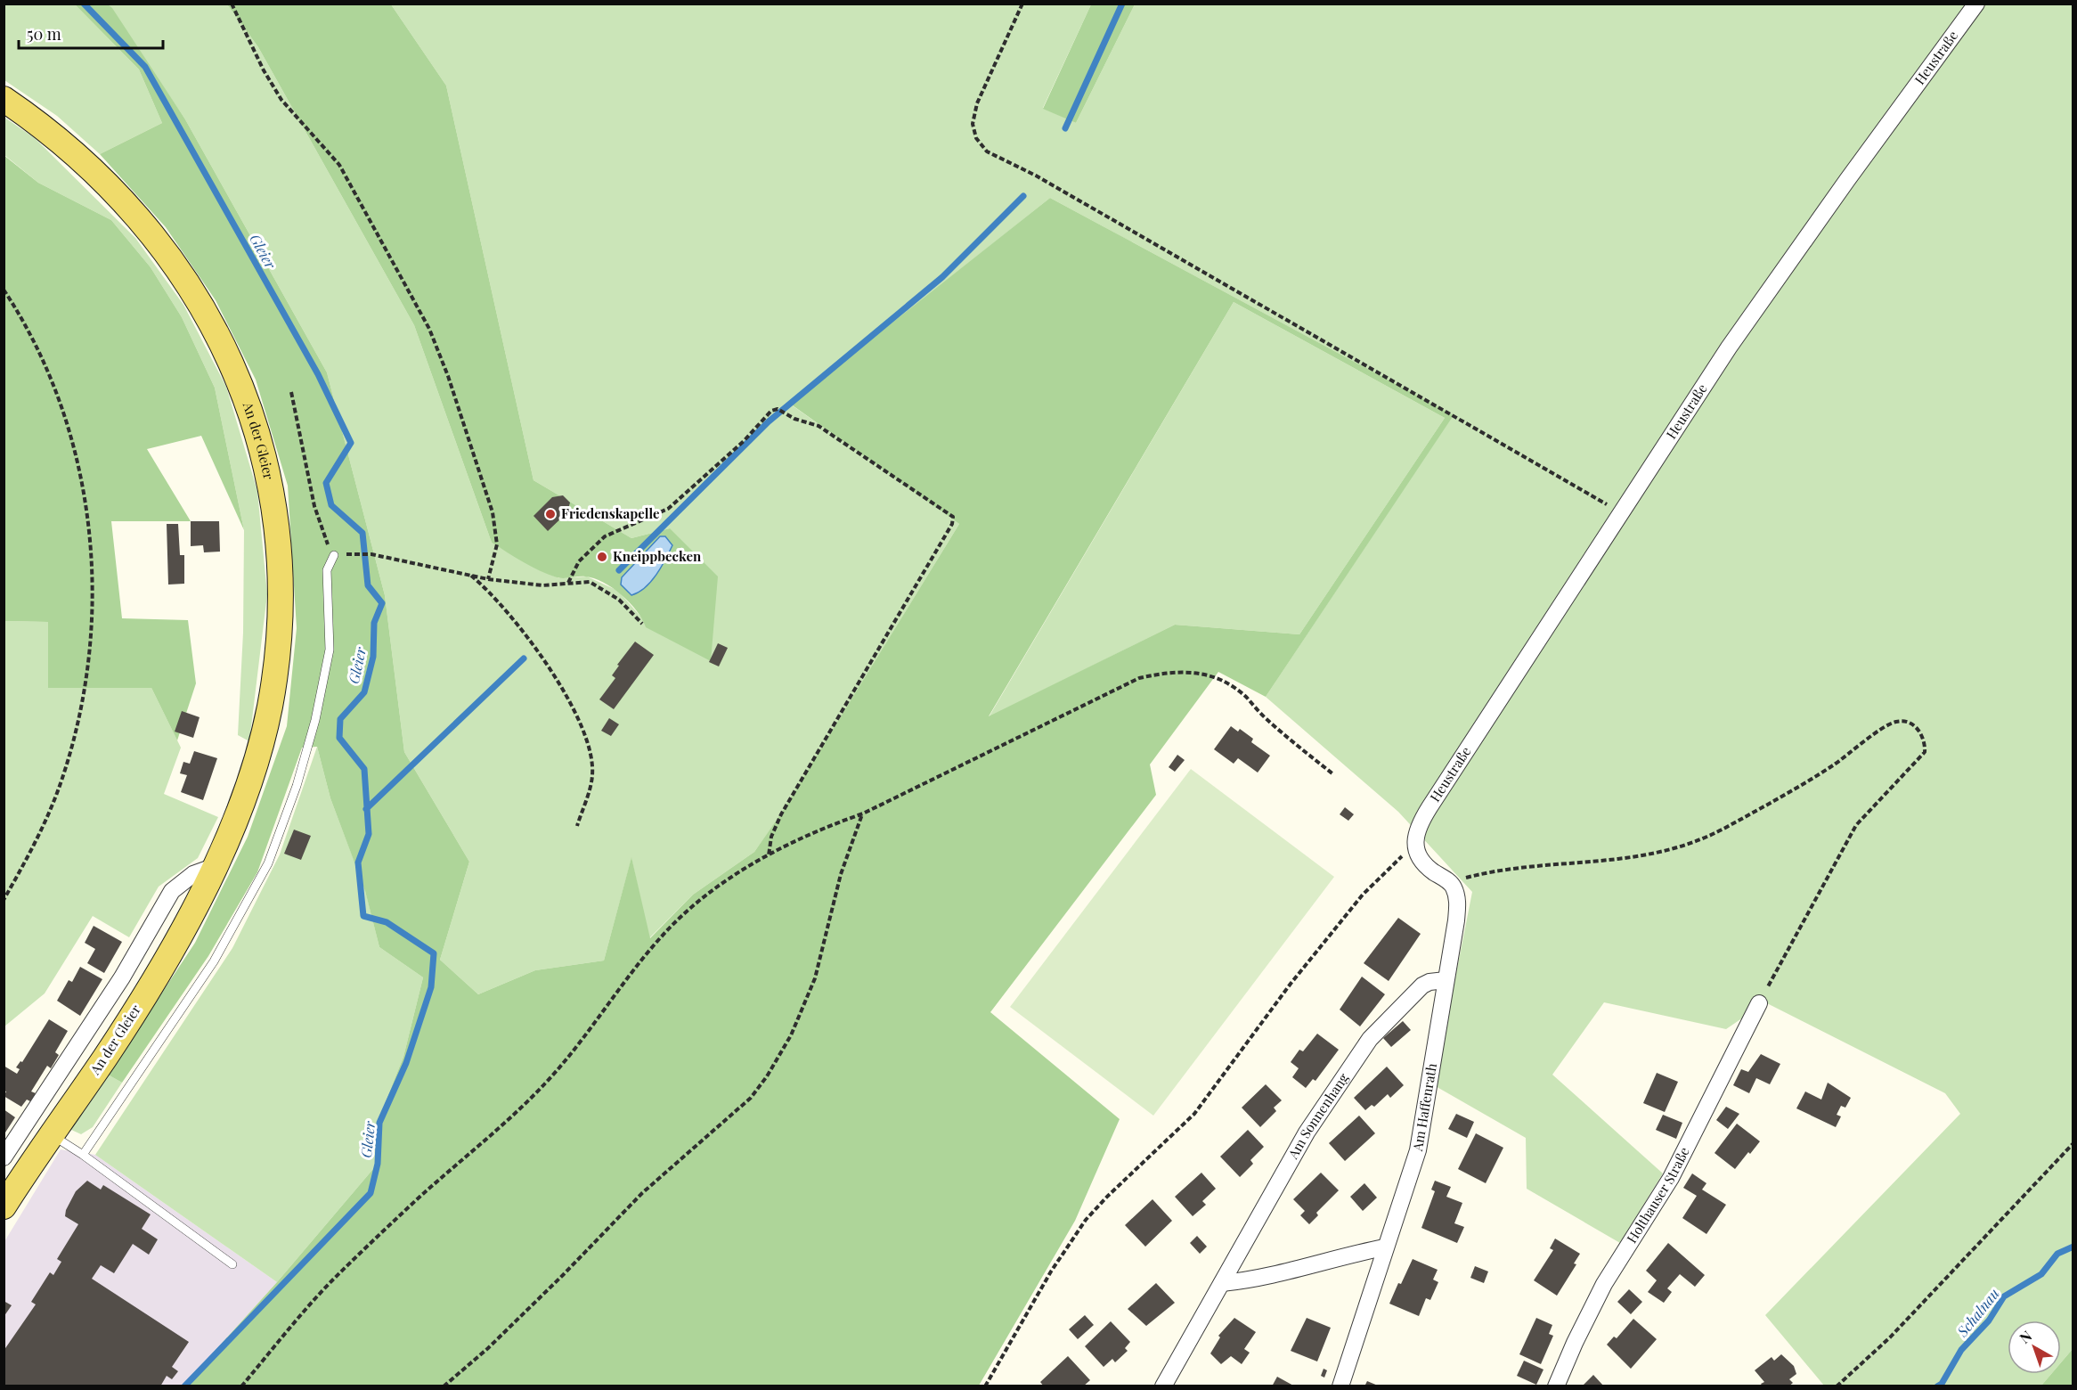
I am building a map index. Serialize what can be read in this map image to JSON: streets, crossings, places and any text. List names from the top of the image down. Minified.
{"streets":{"main road":["An der Gleier"],"street":["Heustraße","Am Haffenrath","Am Sonnenhang","Holthauser Straße"]},"crossings":[["Am Haffenrath","Am Sonnenhang"]],"water":["Gleier","Schalnau"],"places":["Friedenskapelle","Kneippbecken"],"scale_bar":"50 m","north":"top left"}
